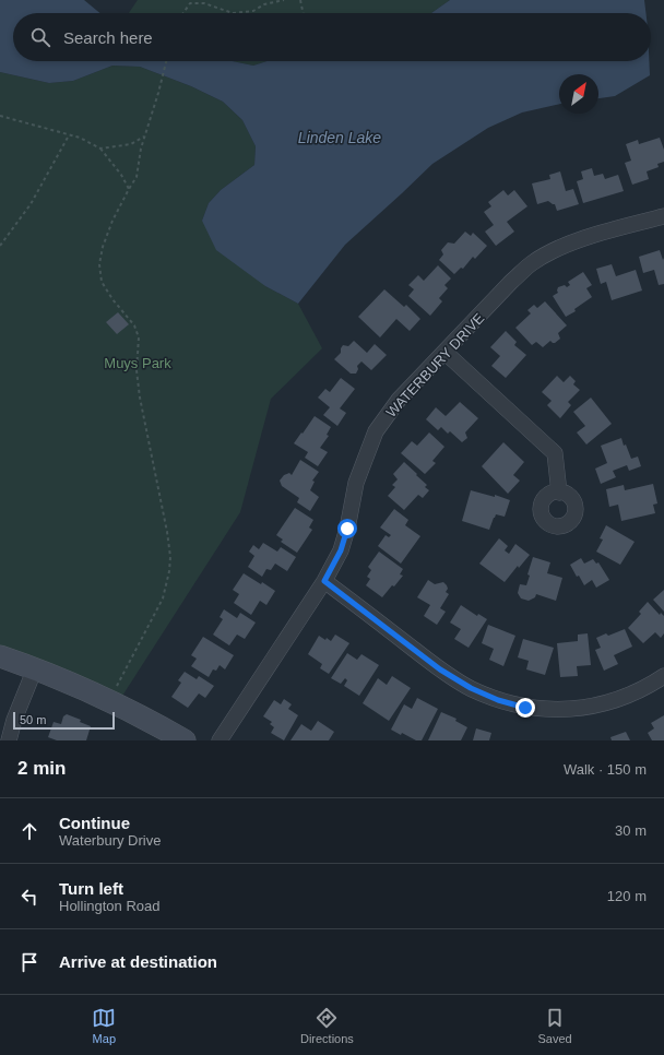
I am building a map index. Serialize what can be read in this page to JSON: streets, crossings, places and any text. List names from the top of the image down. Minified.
{"streets":{"street":["WATERBURY DRIVE"]},"water":["Linden Lake"],"parks":["Muys Park"],"scale_bar":"50 m","north":"top right","page":{"search":"Search here","scale":"50 m","heading":["2 min","Walk · 150 m"],"list":[["Continue","Waterbury Drive","30 m"],["Turn left","Hollington Road","120 m"],"Arrive at destination"],"nav":["Map","Directions","Saved"]}}
